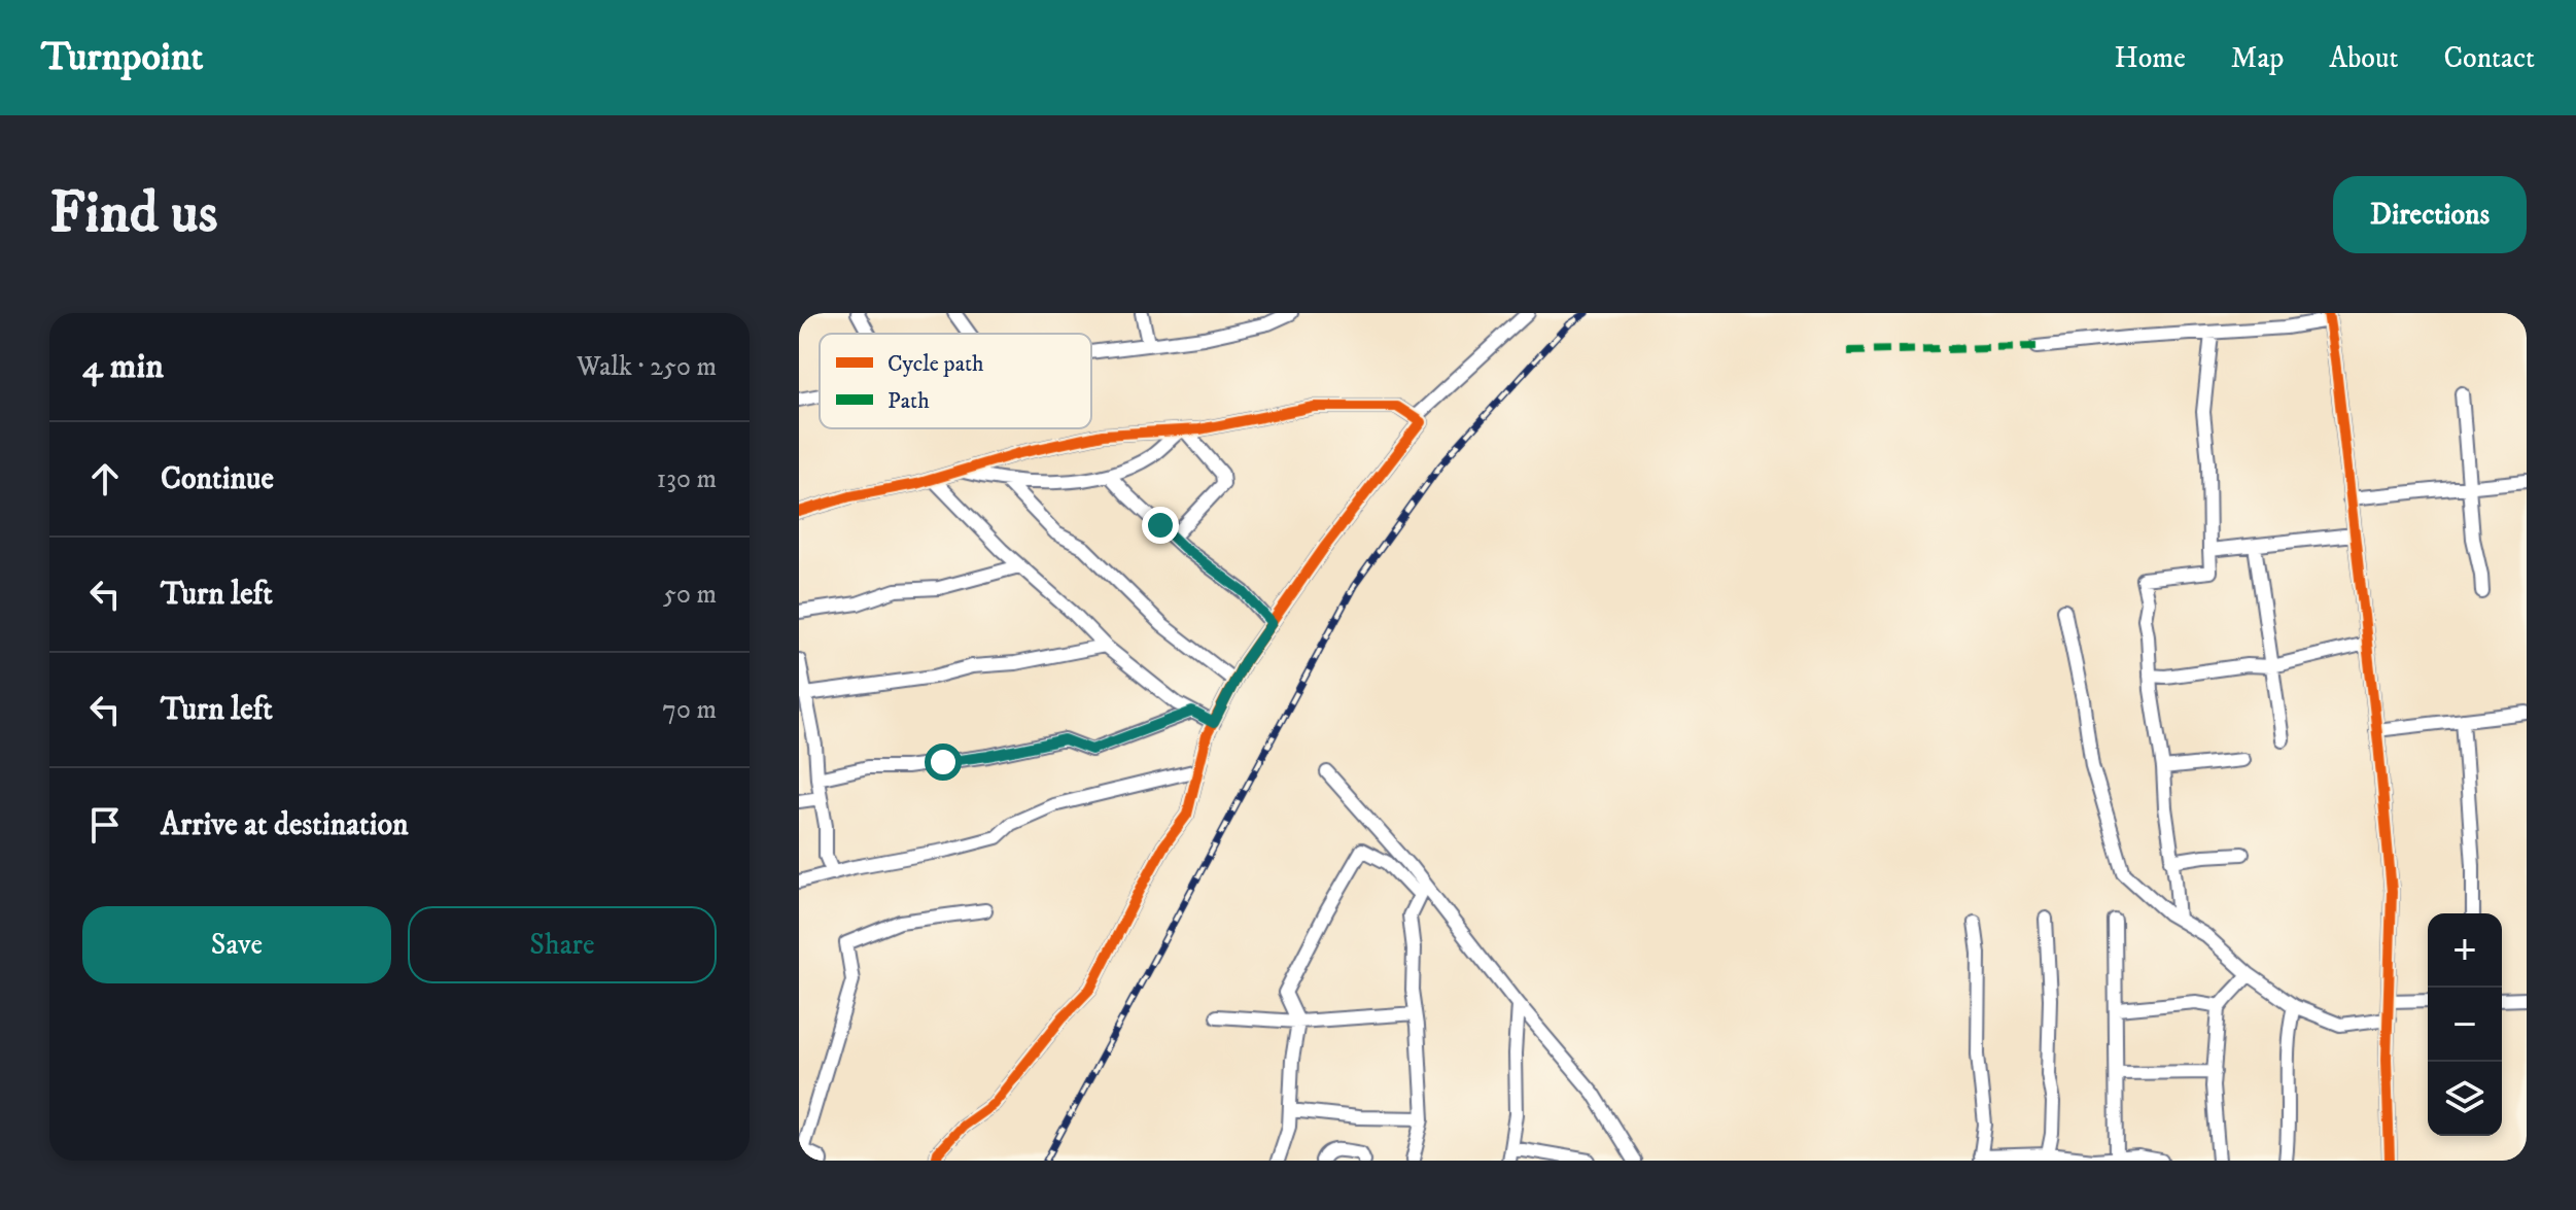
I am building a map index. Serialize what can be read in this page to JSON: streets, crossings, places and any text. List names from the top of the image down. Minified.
{"legend":["Cycle path","Path"],"page":{"header":"Turnpoint","nav":["Home","Map","About","Contact"],"buttons":["Directions",["Save","Share"]],"title":"Find us","heading":["4 min","Walk · 250 m"],"list":[["Continue","130 m"],["Turn left","50 m"],["Turn left","70 m"],"Arrive at destination"],"map_buttons":["+","−"]}}
